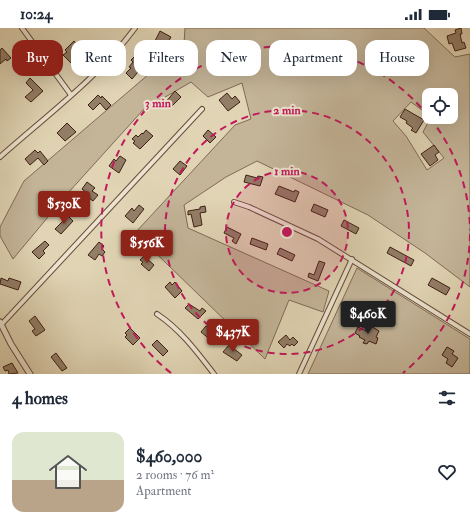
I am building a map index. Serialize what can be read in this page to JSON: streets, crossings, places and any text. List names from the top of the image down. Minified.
{"page":{"status":"10:24","chip":["Buy","Rent","Filters","New","Apartment","House"],"price":["$530K","$556K","$460K","$437K"],"heading":"4 homes","list":[{"name":"$460,000","note":"2 rooms · 76 m² · Apartment"}]},"rings":["3 min","2 min","1 min"]}
